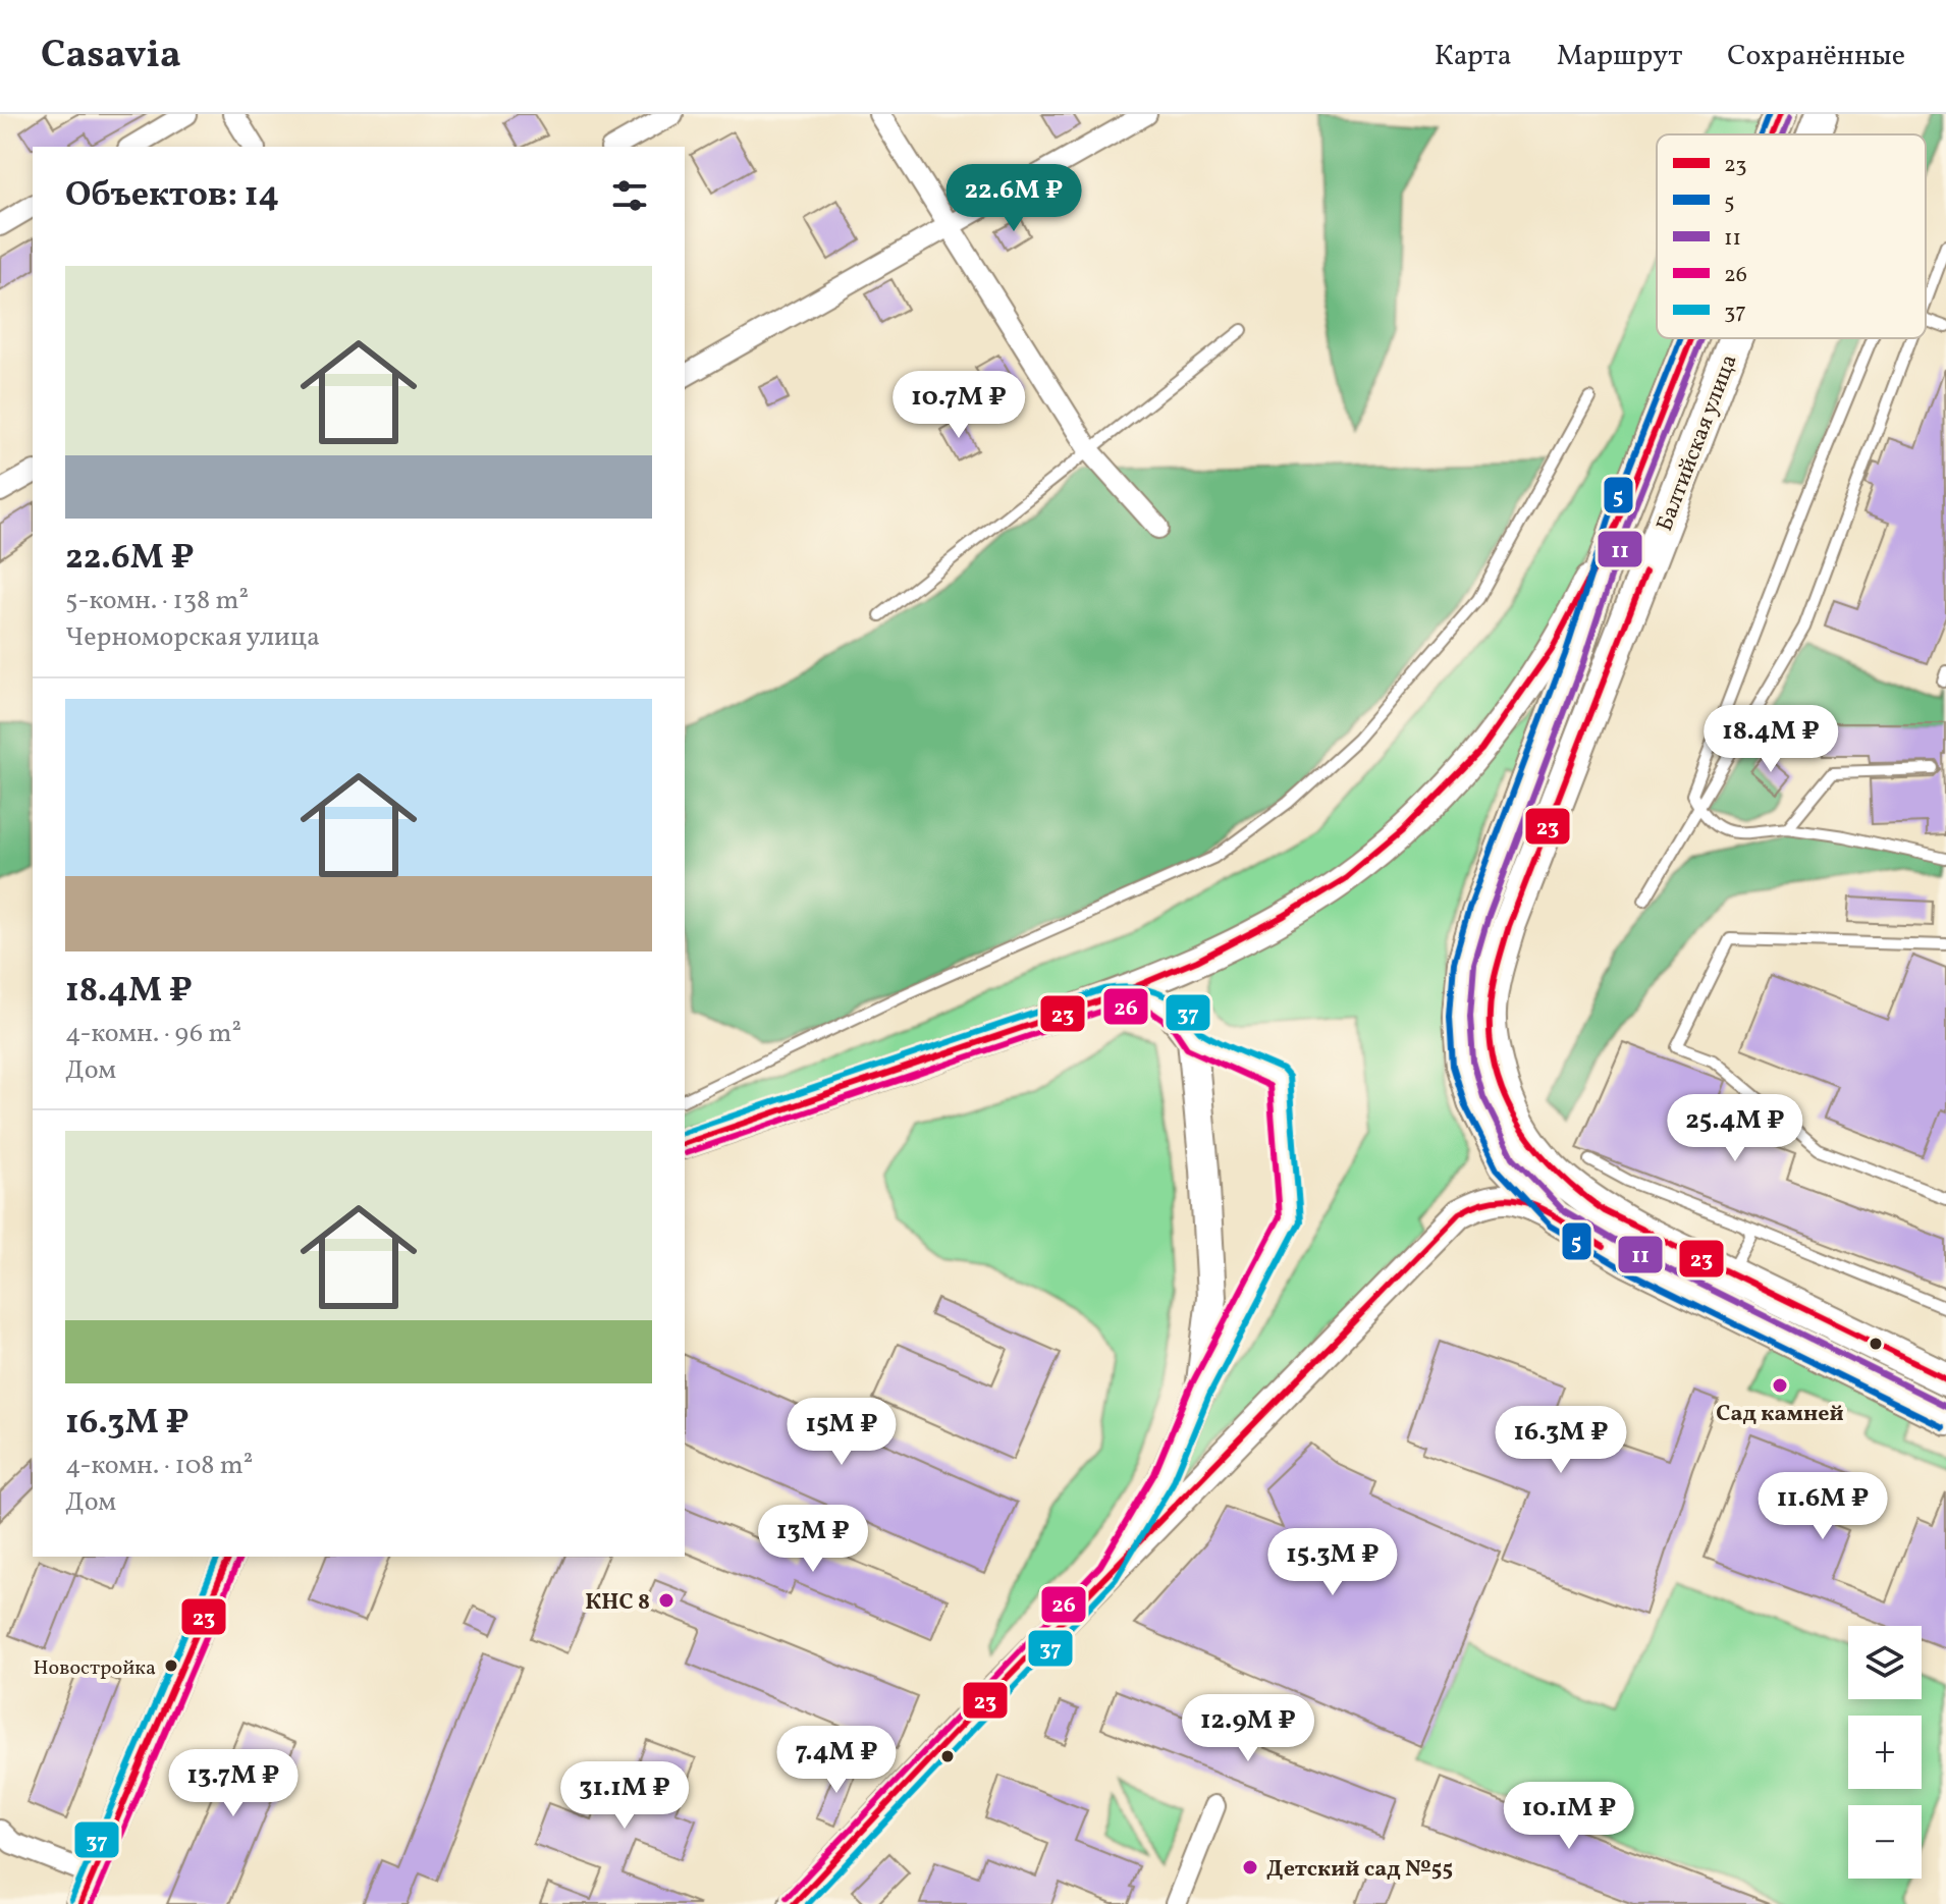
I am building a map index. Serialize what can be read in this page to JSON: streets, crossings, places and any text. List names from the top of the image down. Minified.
{"streets":{"main road":["Балтийская улица"]},"places":["Сад камней","КНС 8","Новостройка","Детский сад №55"],"lines":["transit line 23","transit line 5","transit line 11","transit line 37","transit line 26"],"legend":["23","5","11","26","37"],"page":{"header":"Casavia","nav":["Карта","Маршрут","Сохранённые"],"heading":"Объектов: 14","price":["22.6M ₽","10.7M ₽","18.4M ₽","25.4M ₽","15M ₽","16.3M ₽","11.6M ₽","13M ₽","15.3M ₽","12.9M ₽","7.4M ₽","13.7M ₽","31.1M ₽","10.1M ₽"],"list":[{"name":"22.6M ₽","note":"5-комн. · 138 m² · Черноморская улица"},{"name":"18.4M ₽","note":"4-комн. · 96 m² · Дом"},{"name":"16.3M ₽","note":"4-комн. · 108 m² · Дом"}],"map_buttons":["+","−"]}}
